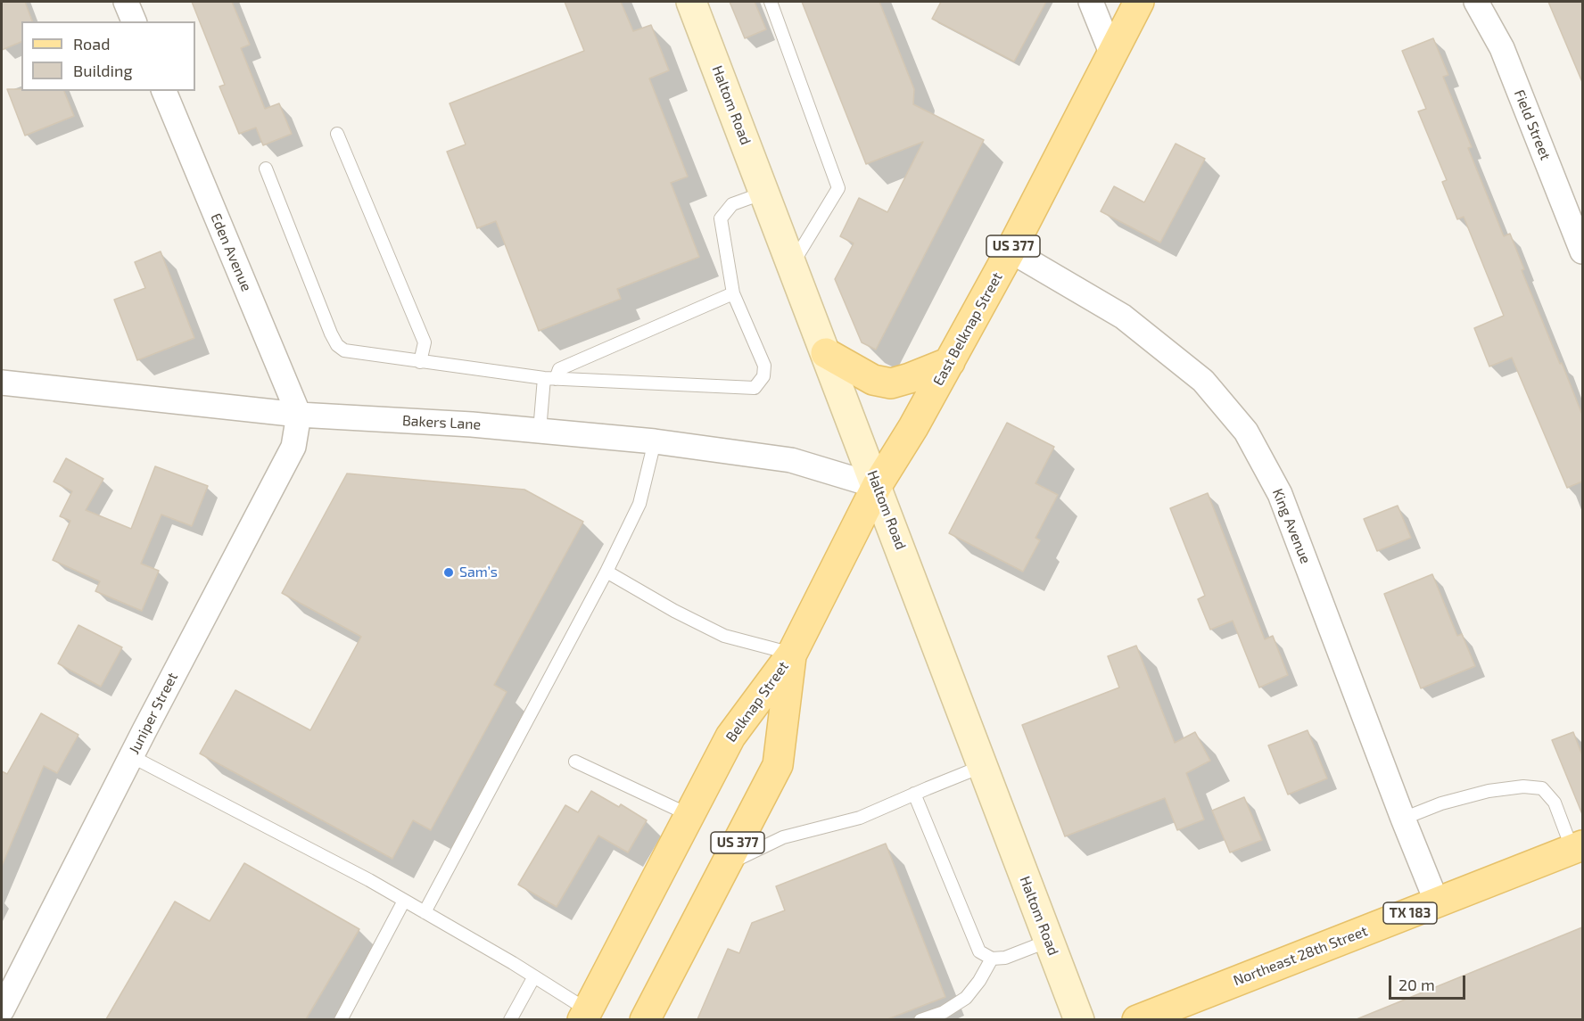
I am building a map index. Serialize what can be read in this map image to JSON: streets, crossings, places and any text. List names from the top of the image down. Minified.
{"streets":{"main road":["Haltom Road","US 377","East Belknap Street","Belknap Street","TX 183","Northeast 28th Street"],"street":["Field Street","Eden Avenue","Bakers Lane","King Avenue","Juniper Street"]},"crossings":[["Haltom Road","East Belknap Street"],["Haltom Road","Bakers Lane"],["Eden Avenue","Bakers Lane"],["Eden Avenue","Juniper Street"],["East Belknap Street","Bakers Lane"],["East Belknap Street","King Avenue"],["East Belknap Street","Belknap Street"],["Bakers Lane","Juniper Street"],["King Avenue","Northeast 28th Street"]],"places":["Sam’s"],"legend":["Road","Building"],"scale_bar":"20 m"}
